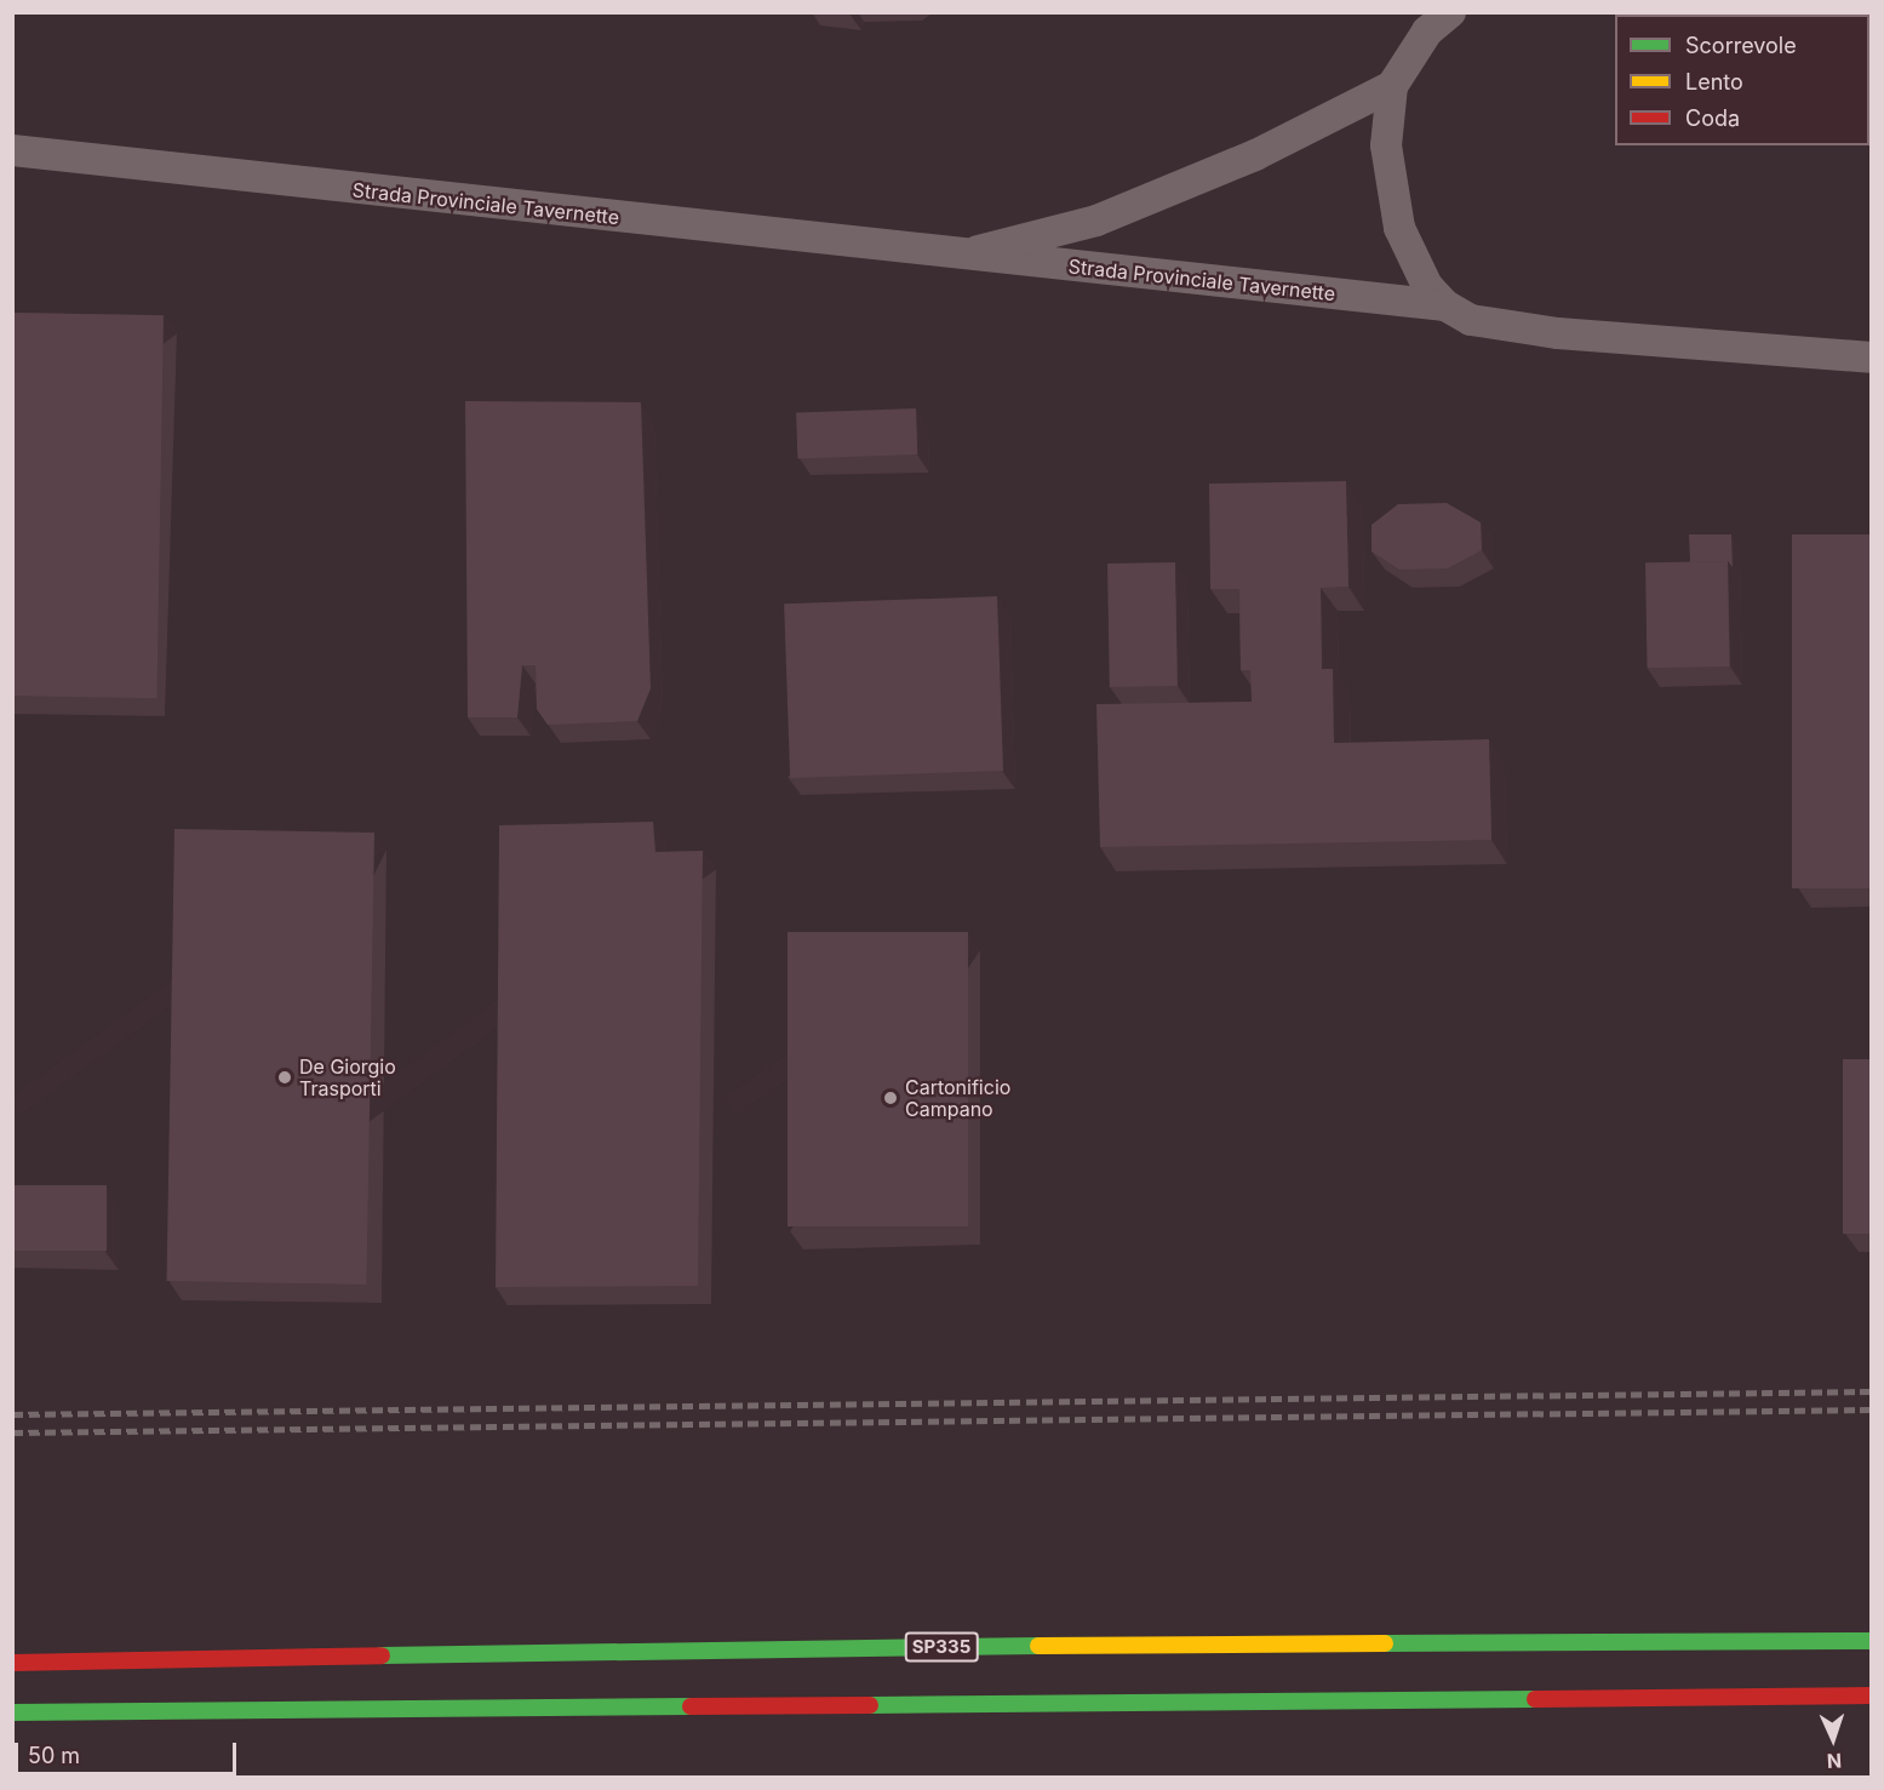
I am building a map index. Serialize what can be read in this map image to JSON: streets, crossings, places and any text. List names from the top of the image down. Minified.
{"streets":{"highway":["SP335"],"street":["Strada Provinciale Tavernette"]},"places":["De Giorgio Trasporti","Cartonificio Campano"],"legend":["Scorrevole","Lento","Coda"],"scale_bar":"50 m","north":"bottom"}
